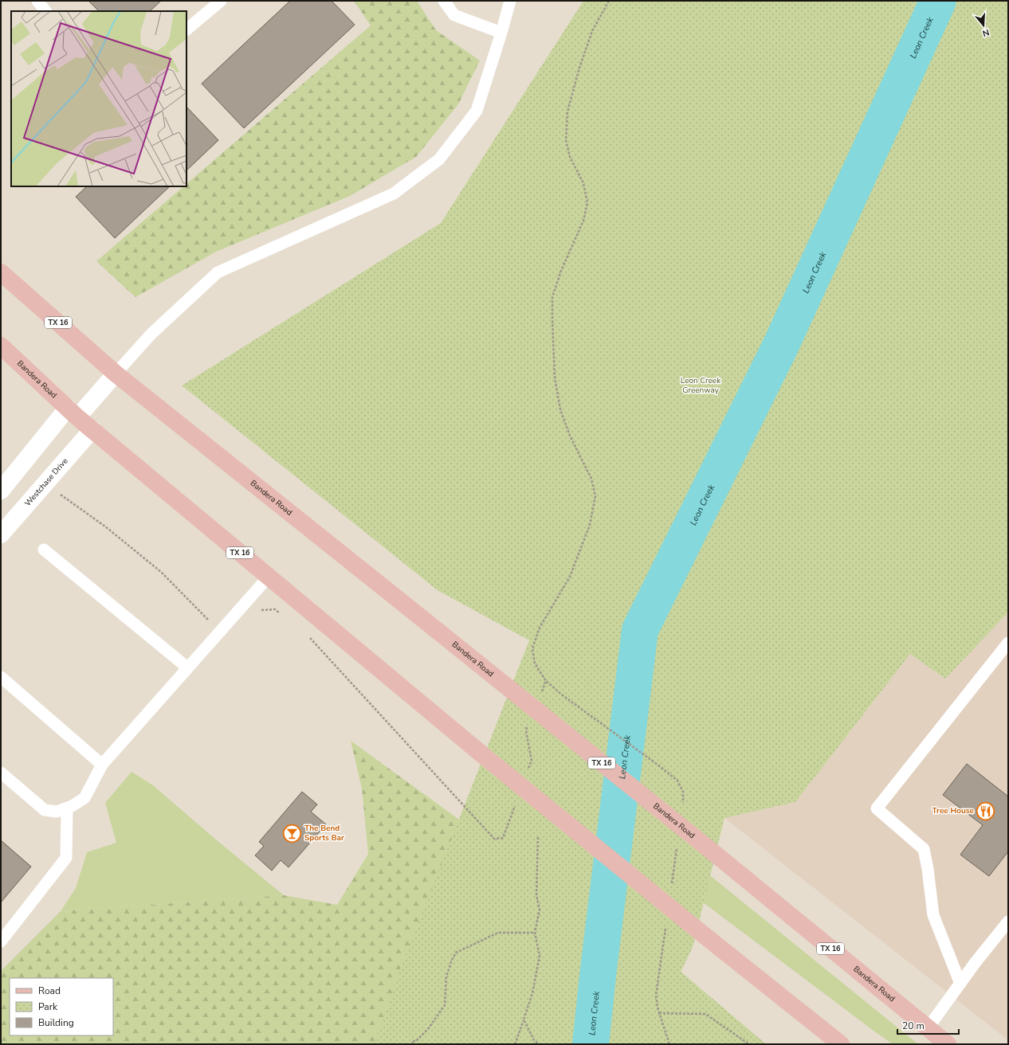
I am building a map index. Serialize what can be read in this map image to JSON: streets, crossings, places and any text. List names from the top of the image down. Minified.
{"streets":{"main road":["TX 16","Bandera Road"],"street":["Westchase Drive"]},"crossings":[["Bandera Road","Westchase Drive"]],"water":["Leon Creek"],"parks":["Leon Creek Greenway"],"places":{"restaurant":["Tree House"],"bar":["The Bend Sports Bar"]},"legend":["Road","Park","Building"],"scale_bar":"20 m","north":"bottom"}
